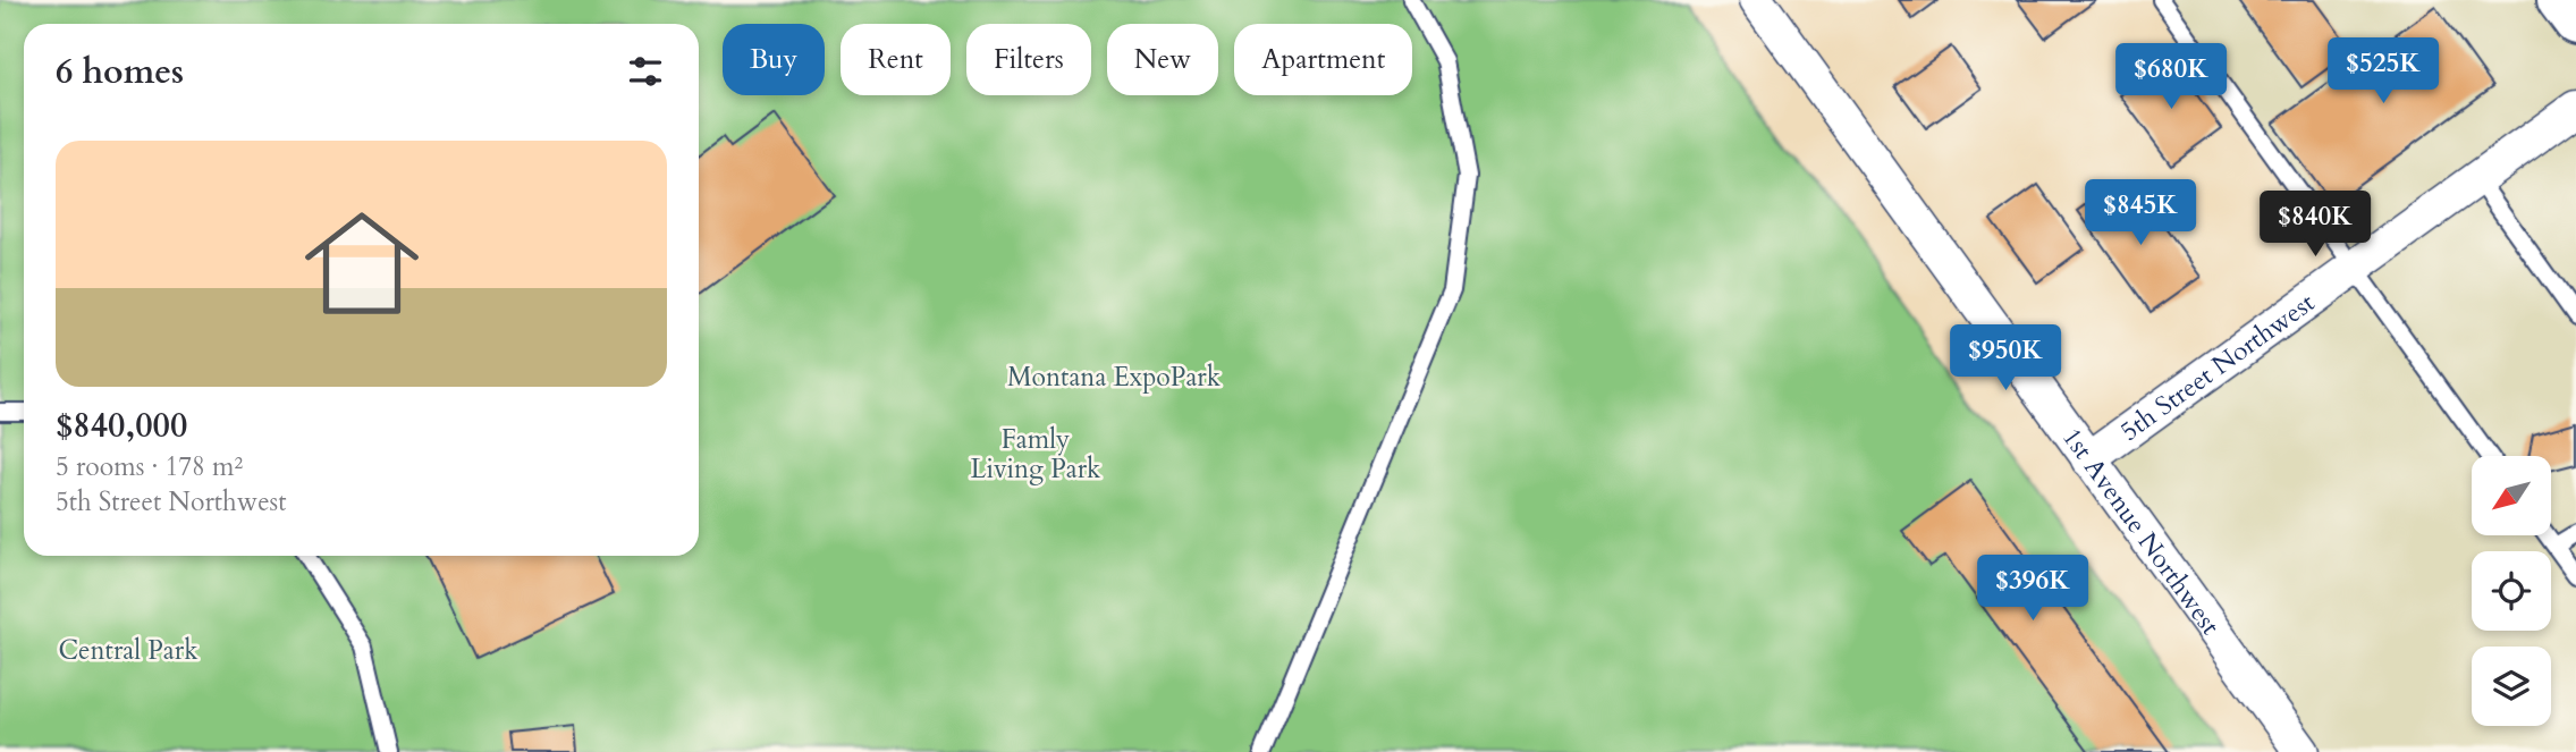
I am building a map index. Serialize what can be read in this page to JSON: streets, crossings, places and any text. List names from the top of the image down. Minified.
{"streets":{"street":["5th Street Northwest","1st Avenue Northwest"]},"crossings":[["5th Street Northwest","1st Avenue Northwest"]],"parks":["Montana ExpoPark","Famly Living Park","Central Park"],"north":"bottom left","page":{"chip":["Buy","Rent","Filters","New","Apartment"],"heading":"6 homes","price":["$525K","$680K","$845K","$840K","$950K","$396K"],"list":[{"name":"$840,000","note":"5 rooms · 178 m² · 5th Street Northwest"}]}}
